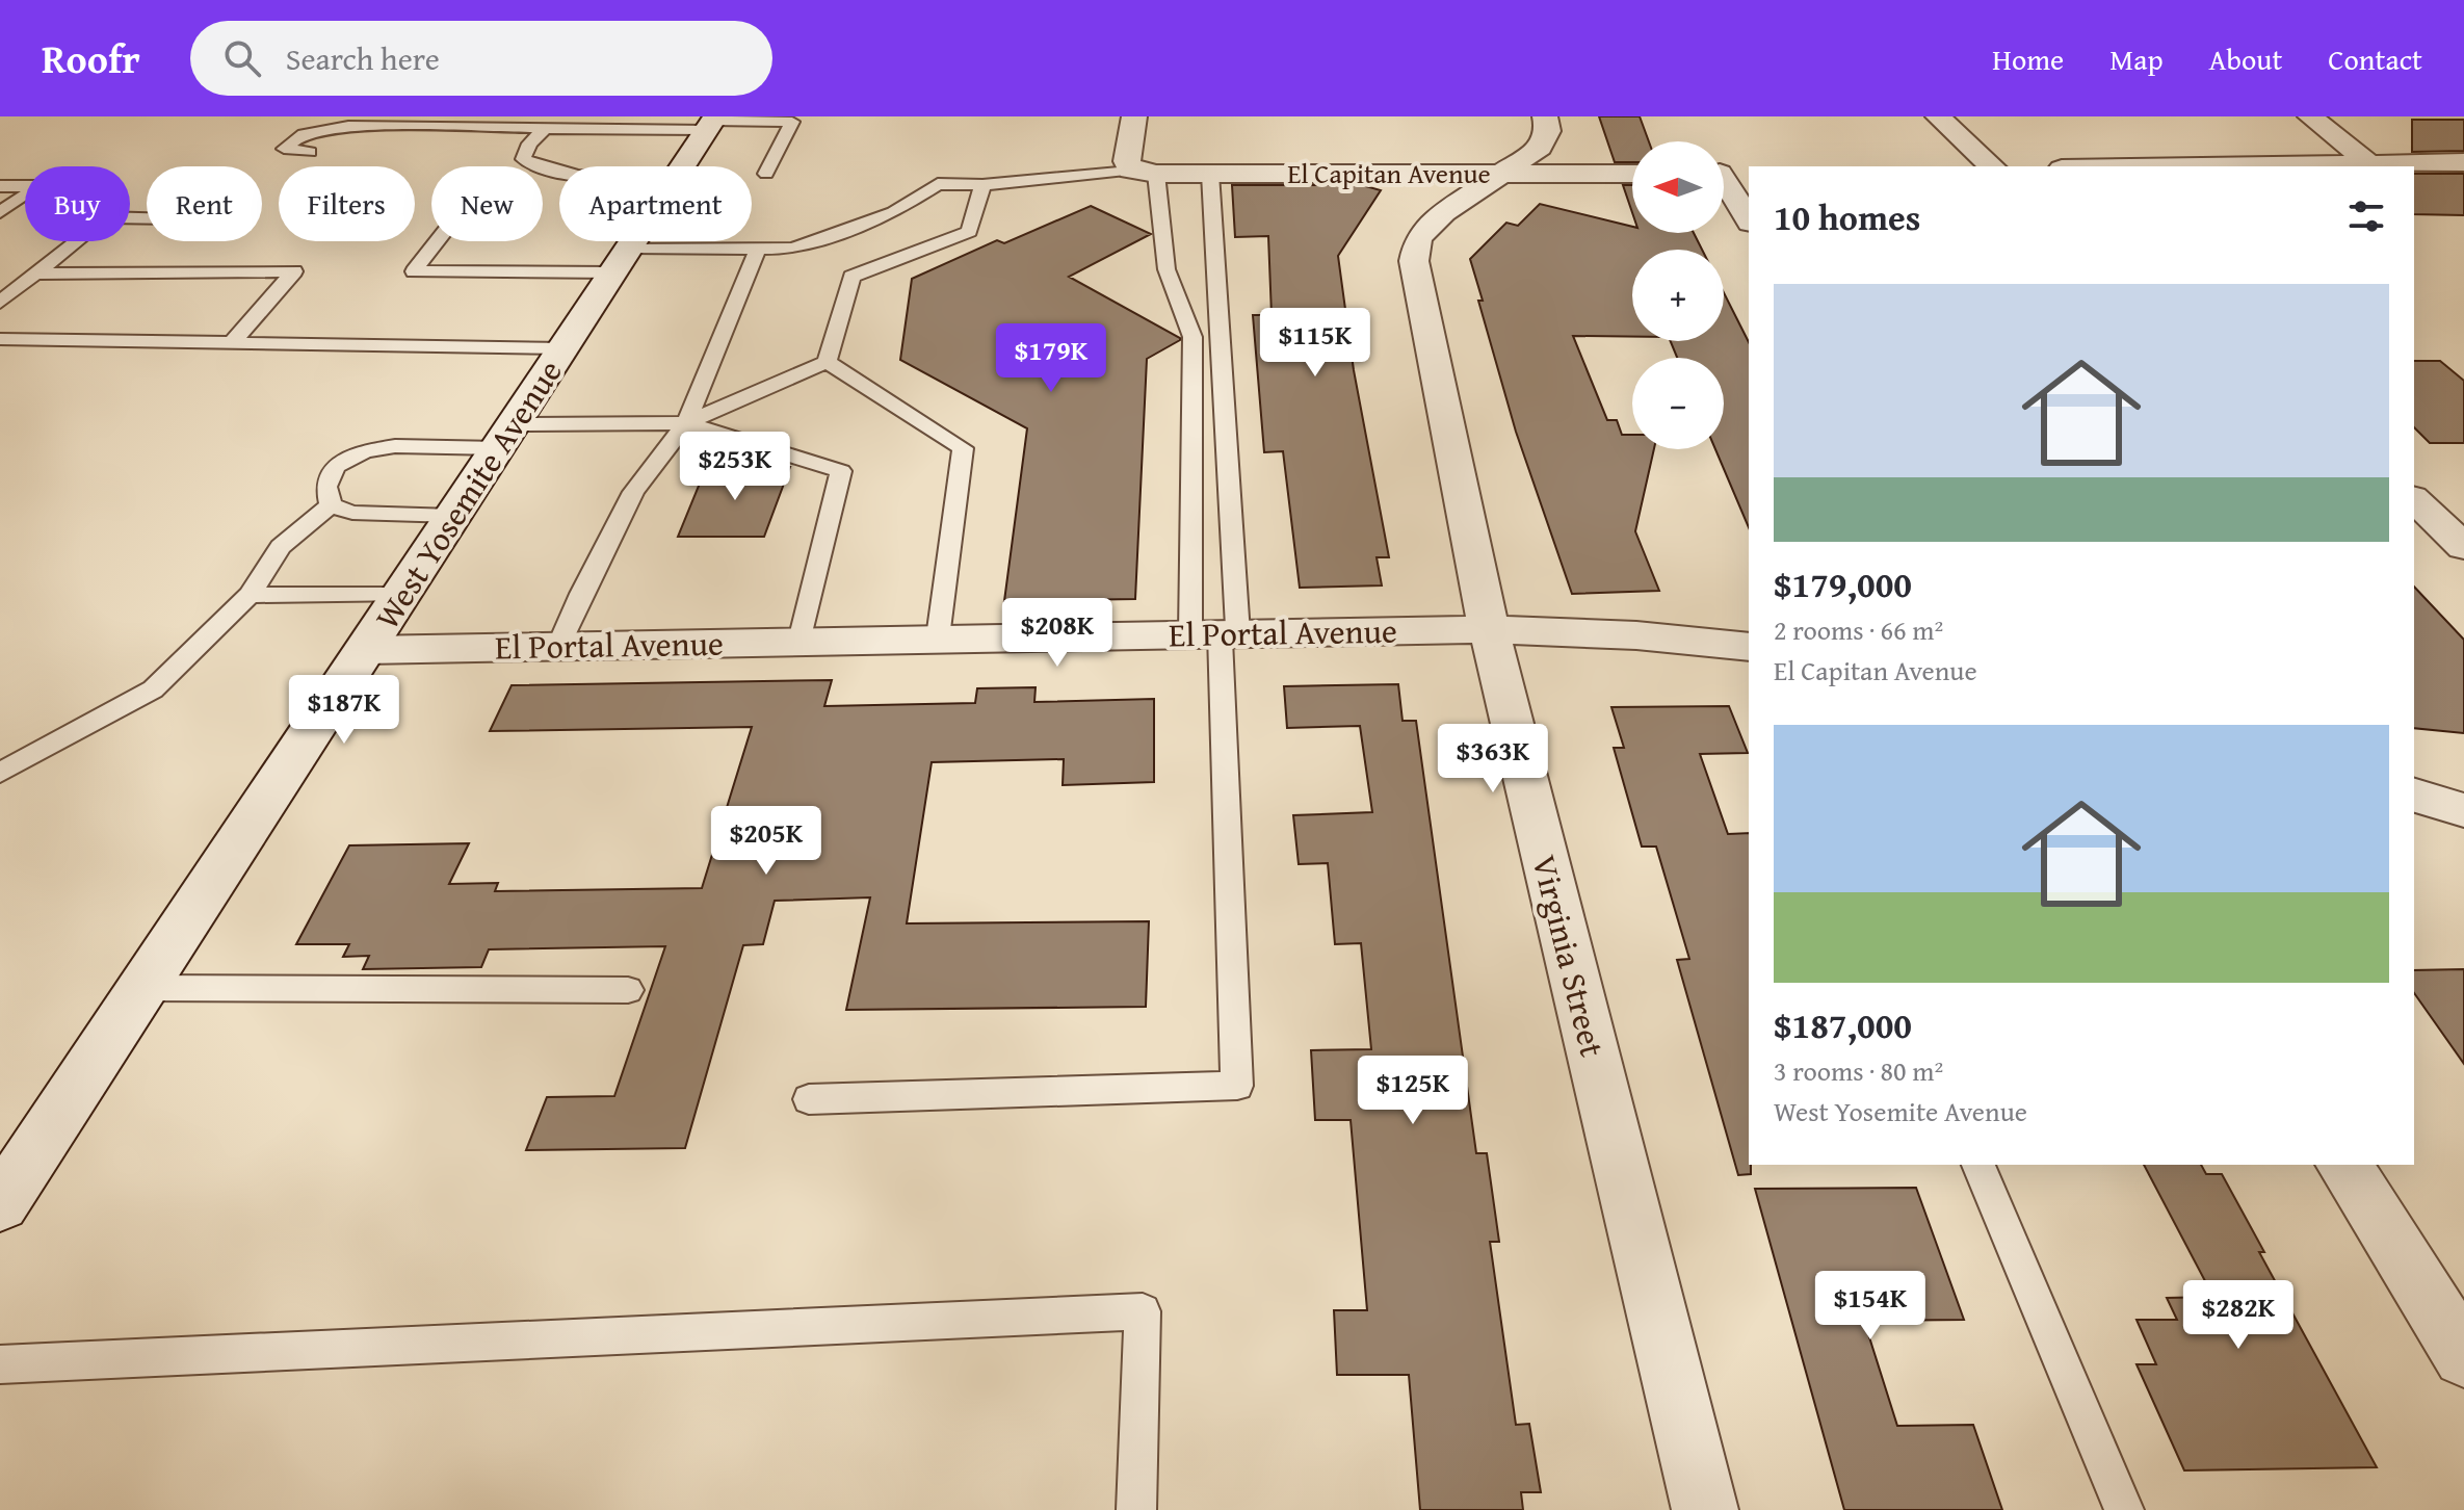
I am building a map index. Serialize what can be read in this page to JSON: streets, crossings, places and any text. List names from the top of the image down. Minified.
{"streets":{"street":["El Capitan Avenue","West Yosemite Avenue","El Portal Avenue","Virginia Street"]},"crossings":[["El Capitan Avenue","Virginia Street"],["West Yosemite Avenue","El Portal Avenue"],["El Portal Avenue","Virginia Street"]],"north":"left","page":{"header":"Roofr","search":"Search here","nav":["Home","Map","About","Contact"],"map_buttons":["+","−"],"chip":["Buy","Rent","Filters","New","Apartment"],"heading":"10 homes","list":[{"name":"$179,000","note":"2 rooms · 66 m² · El Capitan Avenue"},{"name":"$187,000","note":"3 rooms · 80 m² · West Yosemite Avenue"}],"price":["$115K","$179K","$253K","$208K","$187K","$363K","$205K","$125K","$154K","$282K"]}}
